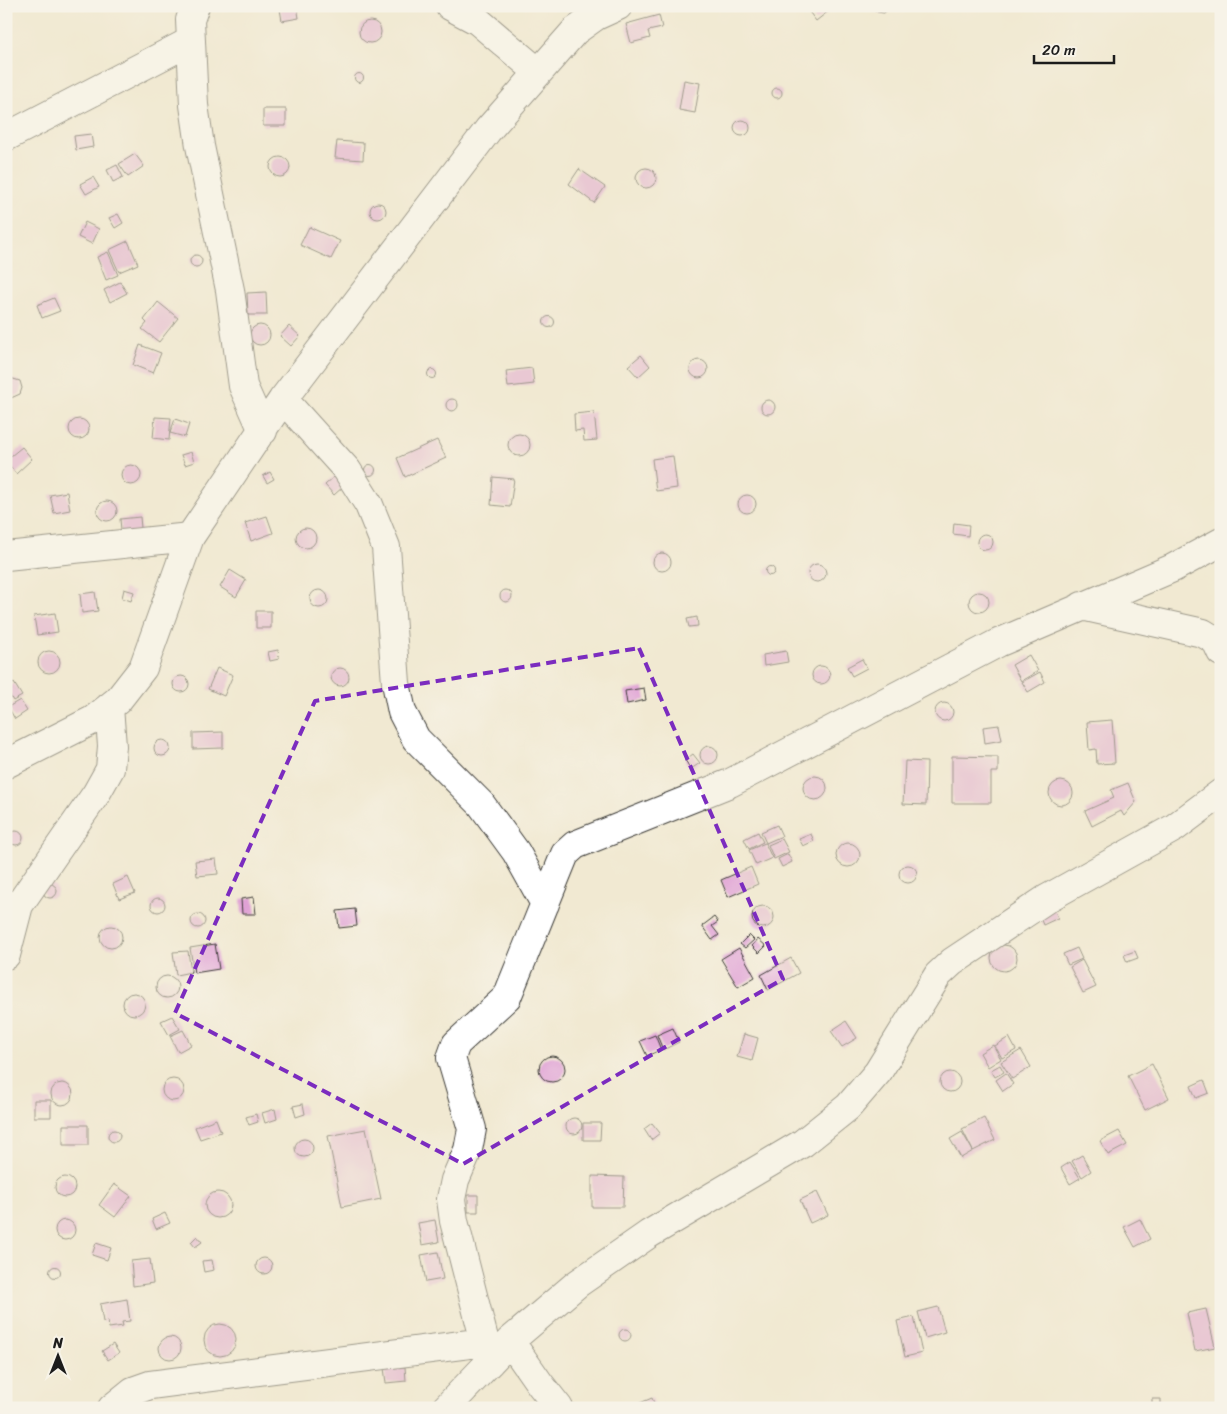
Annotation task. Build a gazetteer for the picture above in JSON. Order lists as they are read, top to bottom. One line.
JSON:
{"scale_bar":"20 m","north":"top"}
